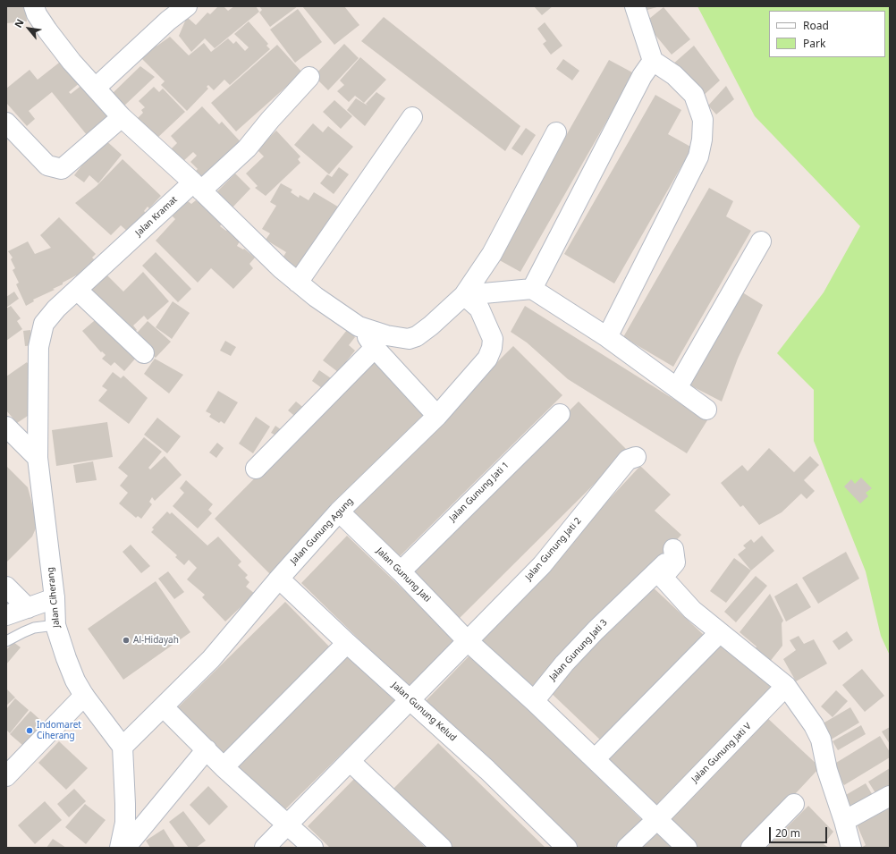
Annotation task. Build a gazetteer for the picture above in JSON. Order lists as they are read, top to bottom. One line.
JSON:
{"streets":{"street":["Jalan Kramat","Jalan Gunung Jati 1","Jalan Gunung Agung","Jalan Gunung Jati 2","Jalan Gunung Jati","Jalan Ciherang","Jalan Gunung Jati 3","Jalan Gunung Kelud","Jalan Gunung Jati V"]},"crossings":[["Jalan Kramat","Jalan Ciherang"],["Jalan Gunung Jati 1","Jalan Gunung Jati"],["Jalan Gunung Agung","Jalan Gunung Jati"],["Jalan Gunung Agung","Jalan Ciherang"],["Jalan Gunung Agung","Jalan Gunung Kelud"],["Jalan Gunung Jati 2","Jalan Gunung Jati"],["Jalan Gunung Jati 2","Jalan Gunung Kelud"],["Jalan Gunung Jati","Jalan Gunung Jati 3"],["Jalan Gunung Jati","Jalan Gunung Jati V"]],"places":["Al-Hidayah","Indomaret Ciherang"],"legend":["Road","Park"],"scale_bar":"20 m","north":"top left"}
